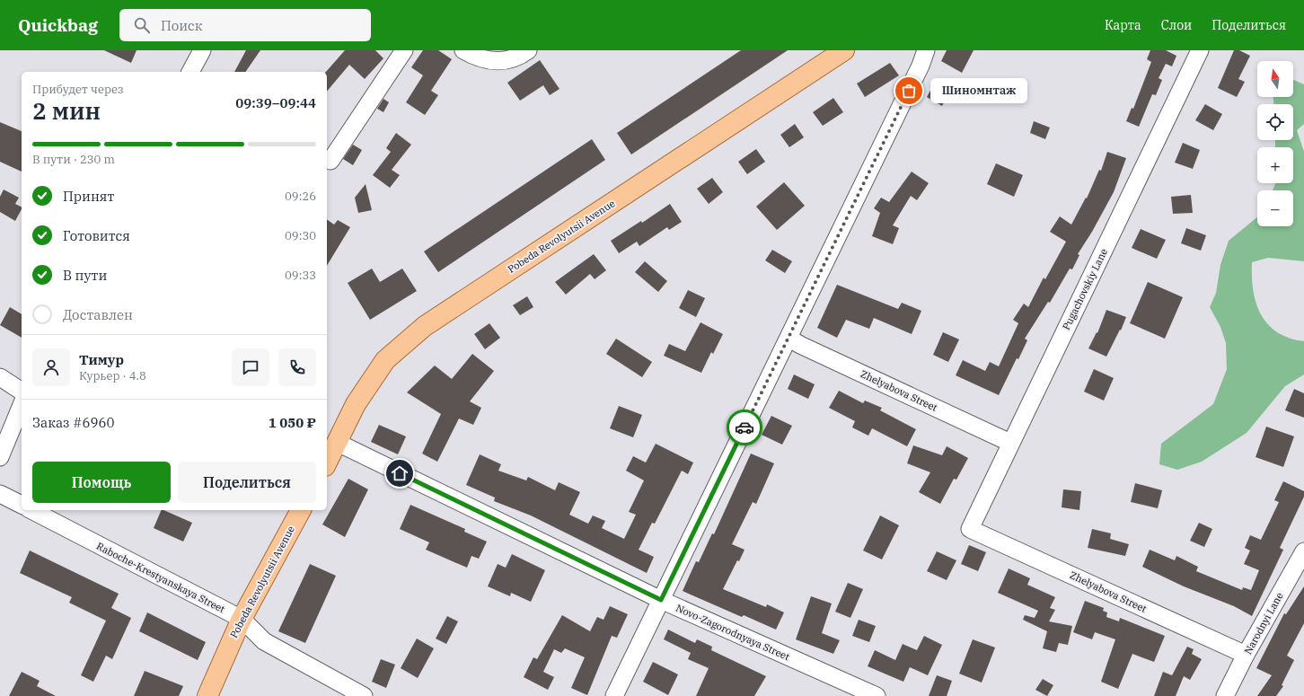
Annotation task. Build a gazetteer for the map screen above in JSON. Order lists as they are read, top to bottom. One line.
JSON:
{"streets":{"main road":["Pobeda Revolyutsii Avenue"],"street":["Pugachovskiy Lane","Zhelyabova Street","Raboche-Krestyanskaya Street","Narodnyi Lane","Novo-Zagorodnyaya Street"]},"crossings":[["Pobeda Revolyutsii Avenue","Raboche-Krestyanskaya Street"],["Pobeda Revolyutsii Avenue","Novo-Zagorodnyaya Street"],["Pugachovskiy Lane","Zhelyabova Street"],["Zhelyabova Street","Narodnyi Lane"]],"places":["Шиномнтаж"],"north":"top","page":{"header":"Quickbag","search":"Поиск","nav":["Карта","Слои","Поделиться"],"map_buttons":["+","−"],"heading":["2 мин","Прибудет через","09:39–09:44"],"panel":["Тимур","Курьер · 4.8","Заказ #6960","1 050 ₽"],"bubble":"Шиномнтаж","bar":"В пути · 230 m","list":[["Принят","09:26"],["Готовится","09:30"],["В пути","09:33"],"Доставлен"],"buttons":["Помощь","Поделиться"]}}
